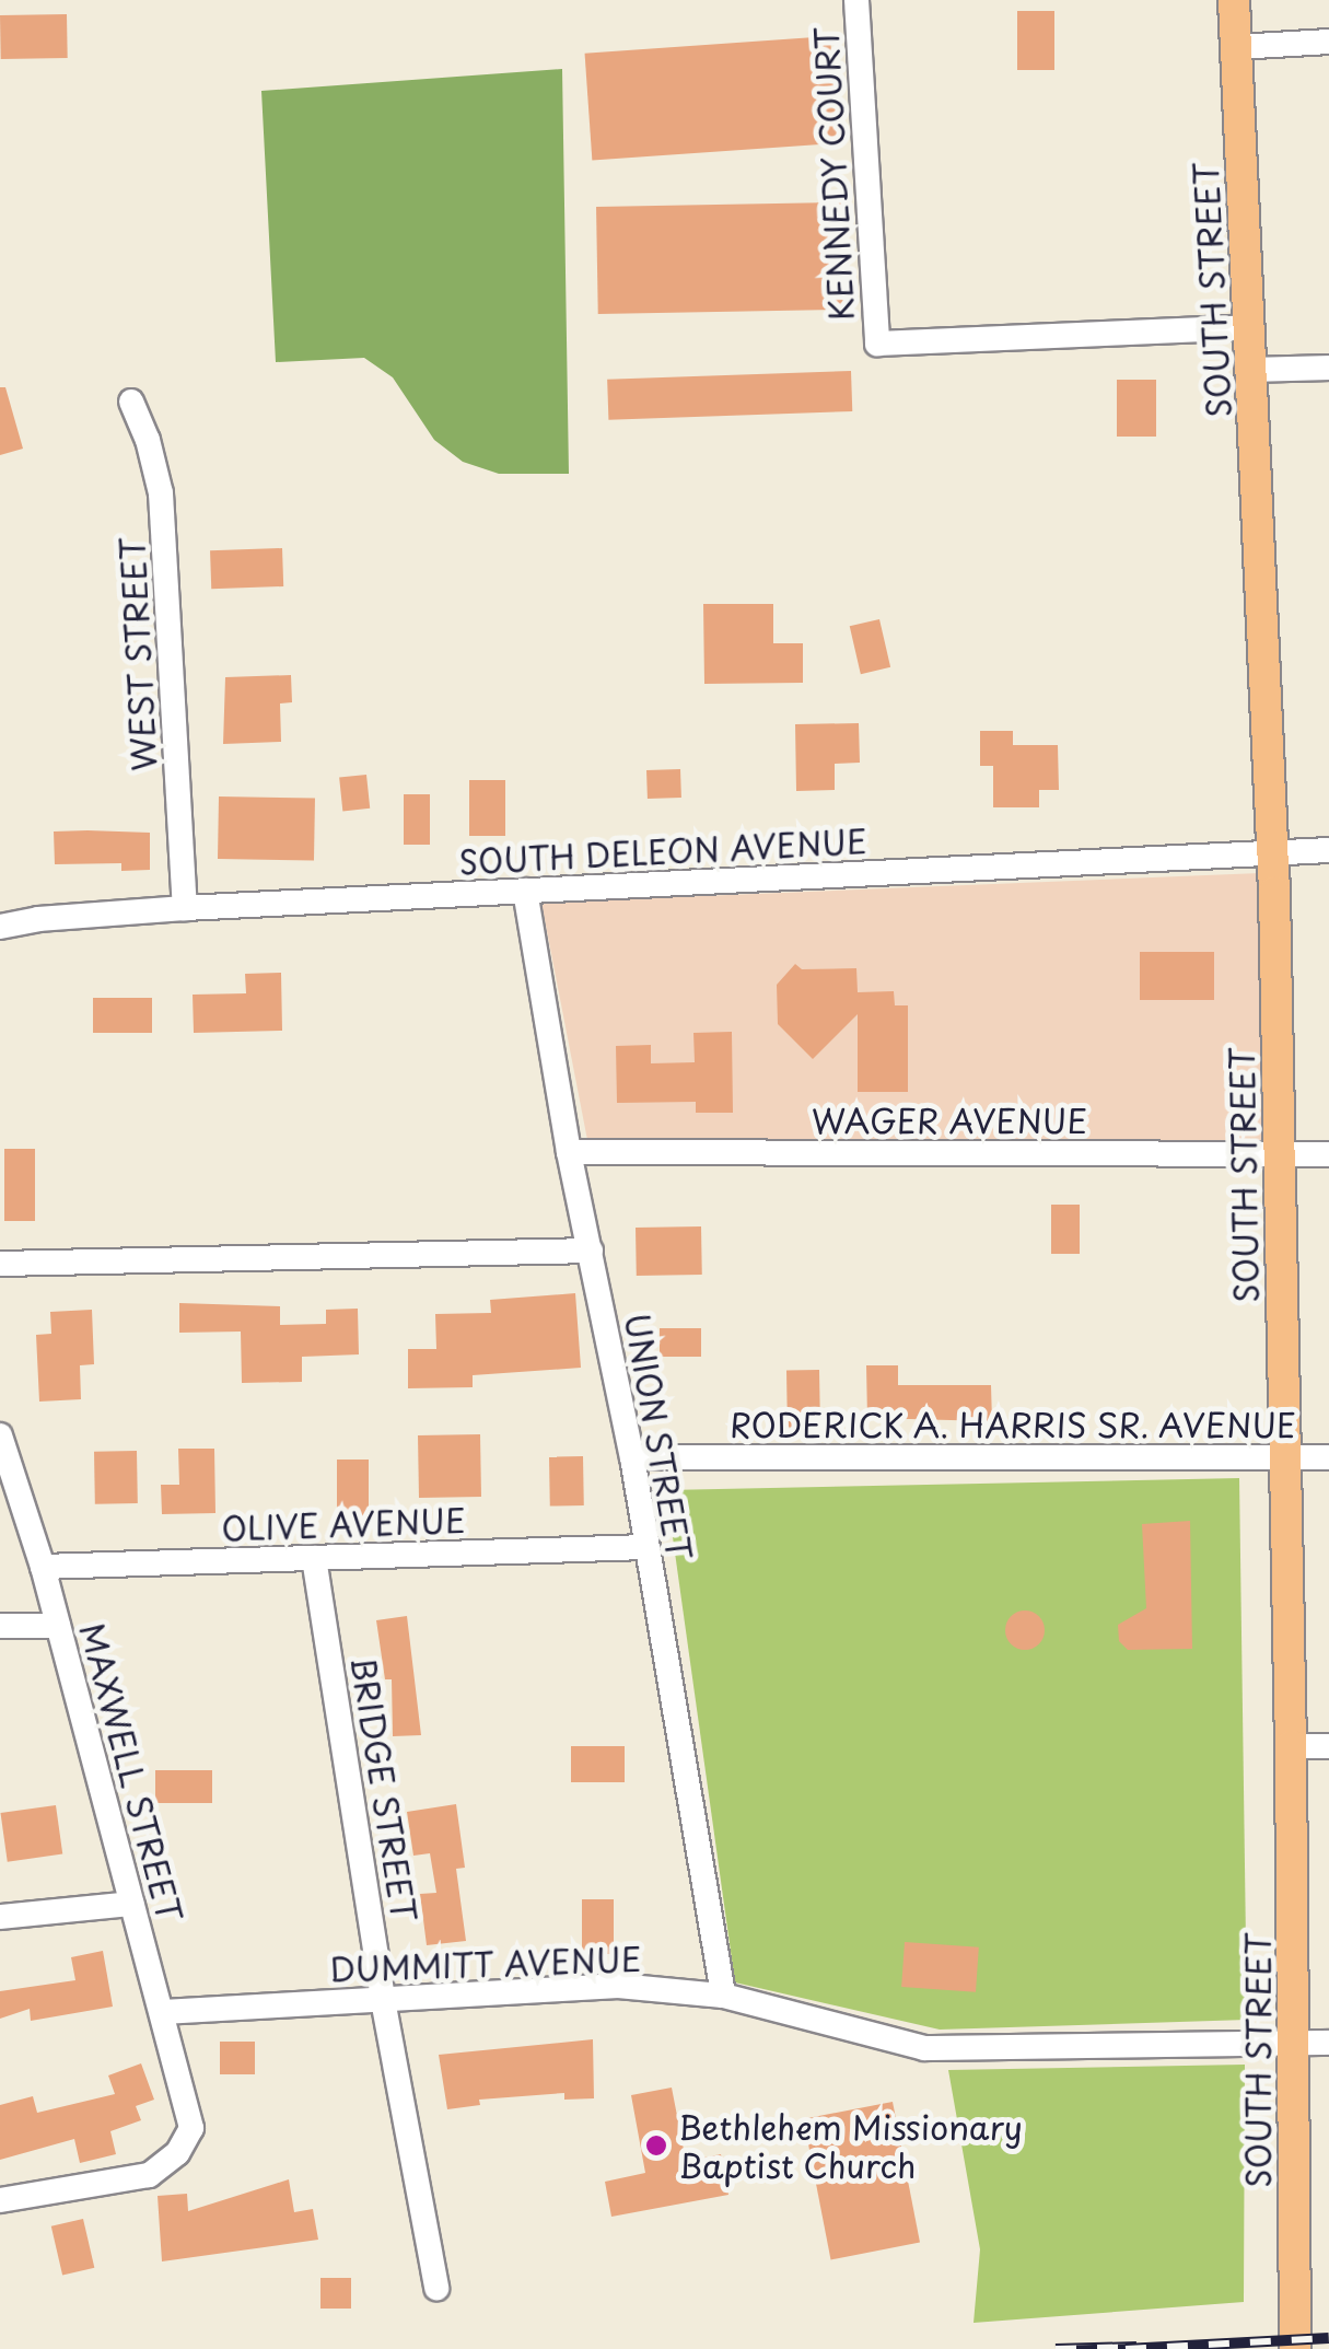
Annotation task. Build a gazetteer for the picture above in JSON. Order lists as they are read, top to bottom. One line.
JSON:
{"streets":{"main road":["SOUTH STREET"],"street":["KENNEDY COURT","WEST STREET","SOUTH DELEON AVENUE","WAGER AVENUE","RODERICK A. HARRIS SR. AVENUE","UNION STREET","OLIVE AVENUE","MAXWELL STREET","BRIDGE STREET","DUMMITT AVENUE"]},"crossings":[["KENNEDY COURT","SOUTH STREET"],["SOUTH STREET","SOUTH DELEON AVENUE"],["SOUTH STREET","WAGER AVENUE"],["SOUTH STREET","RODERICK A. HARRIS SR. AVENUE"],["SOUTH STREET","DUMMITT AVENUE"],["WEST STREET","SOUTH DELEON AVENUE"],["SOUTH DELEON AVENUE","UNION STREET"],["WAGER AVENUE","UNION STREET"],["RODERICK A. HARRIS SR. AVENUE","UNION STREET"],["UNION STREET","OLIVE AVENUE"],["UNION STREET","DUMMITT AVENUE"],["OLIVE AVENUE","MAXWELL STREET"],["OLIVE AVENUE","BRIDGE STREET"],["MAXWELL STREET","DUMMITT AVENUE"],["BRIDGE STREET","DUMMITT AVENUE"]],"places":["Bethlehem Missionary Baptist Church"]}
